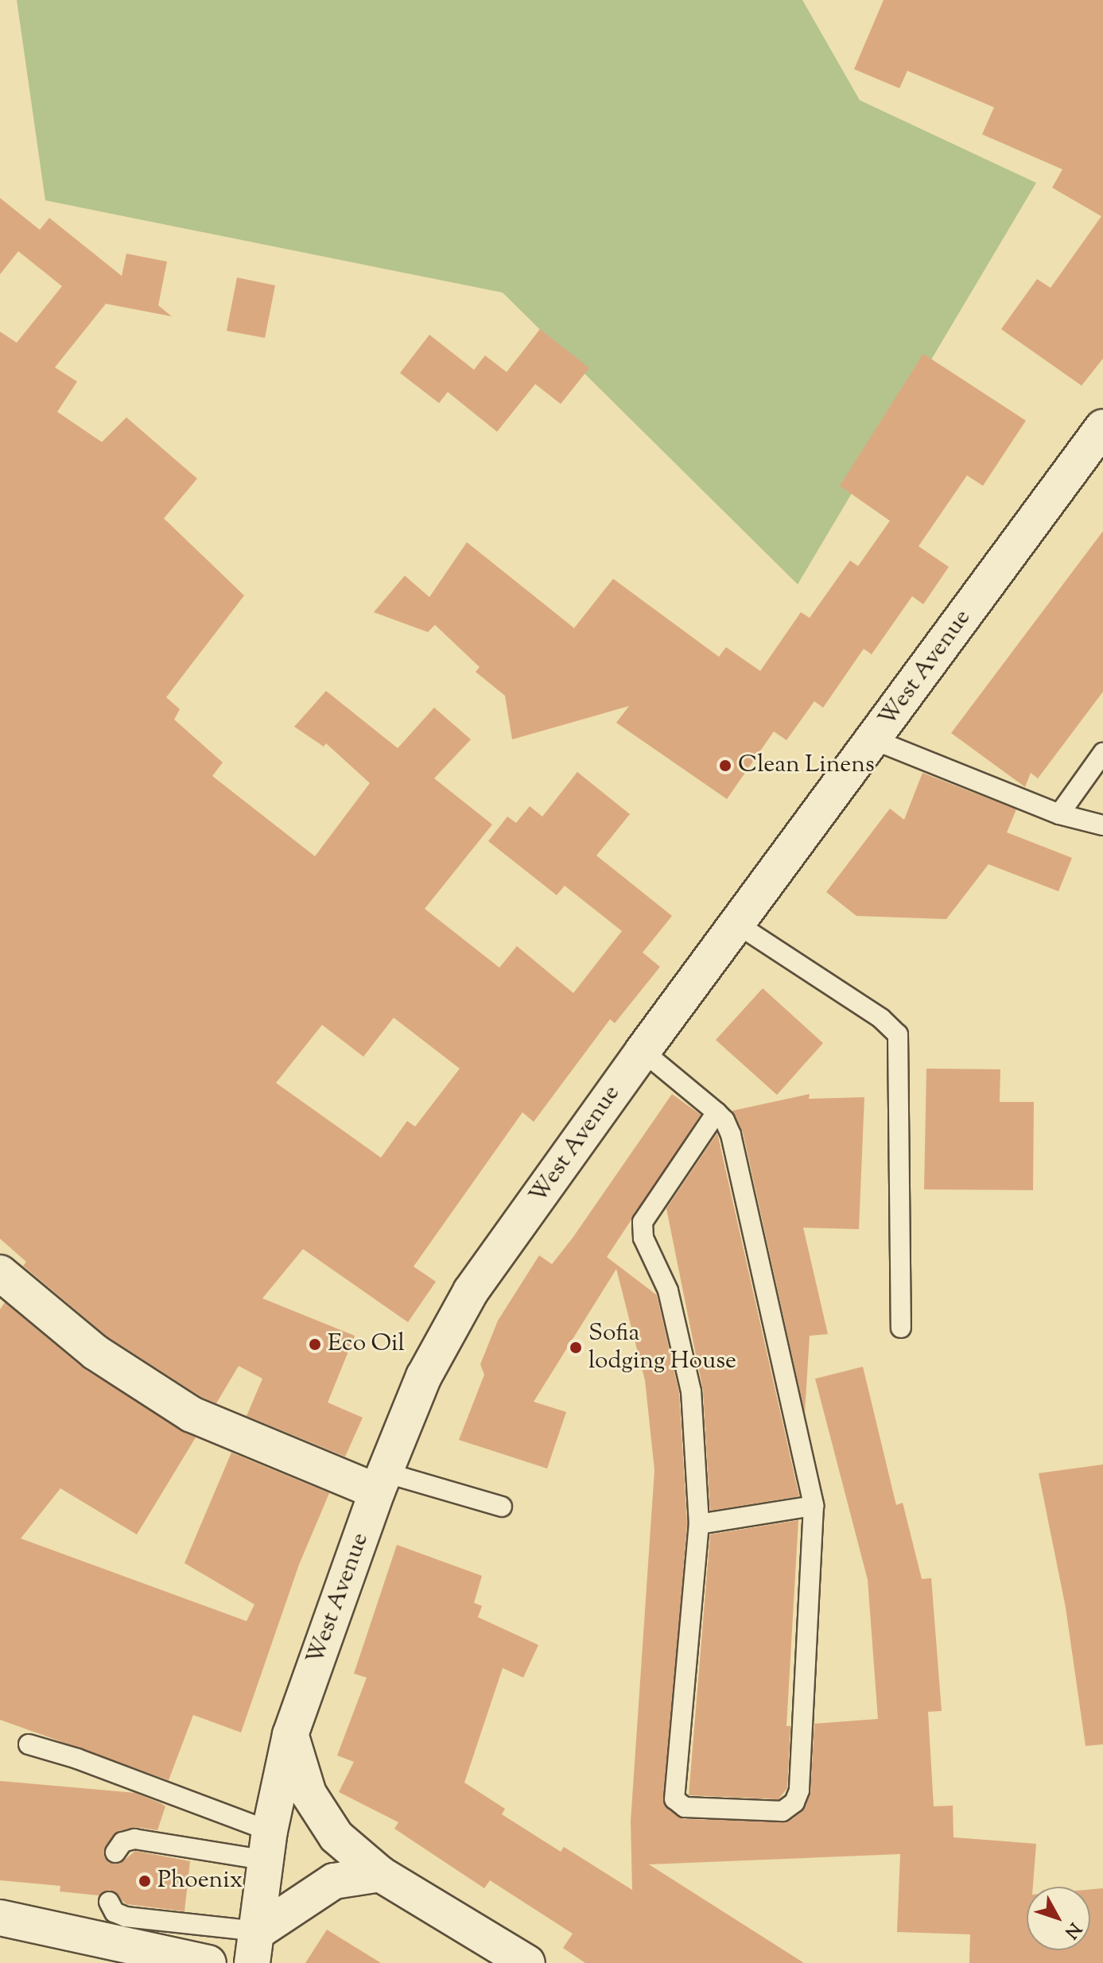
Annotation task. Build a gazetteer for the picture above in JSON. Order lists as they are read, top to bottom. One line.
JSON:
{"streets":{"main road":["West Avenue"]},"places":["Clean Linens","Eco Oil","Sofia lodging House","Phoenix"],"north":"bottom right"}
